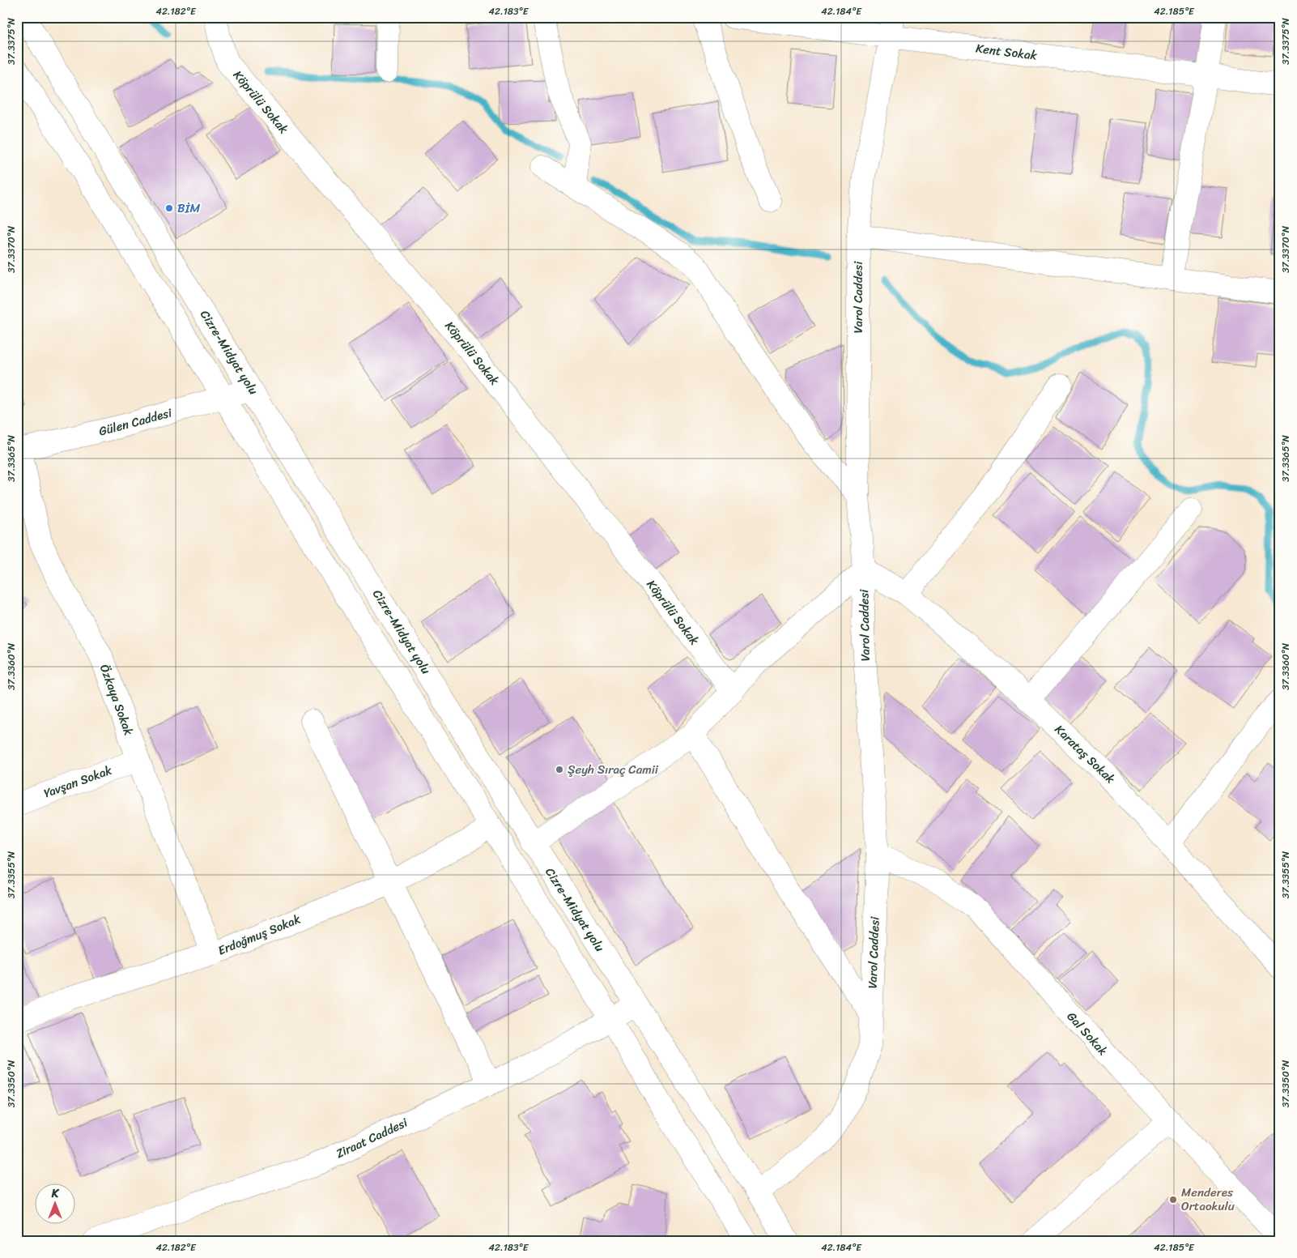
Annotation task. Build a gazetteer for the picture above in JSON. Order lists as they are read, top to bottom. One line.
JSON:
{"streets":{"main road":["Kent Sokak","Köprülü Sokak","Varol Caddesi","Cizre-Midyat yolu","Gülen Caddesi","Özkaya Sokak","Karataş Sokak","Yavşan Sokak","Erdoğmuş Sokak","Gal Sokak","Ziraat Caddesi"]},"crossings":[["Kent Sokak","Varol Caddesi"],["Varol Caddesi","Cizre-Midyat yolu"],["Varol Caddesi","Karataş Sokak"],["Varol Caddesi","Gal Sokak"],["Cizre-Midyat yolu","Gülen Caddesi"],["Cizre-Midyat yolu","Ziraat Caddesi"],["Gülen Caddesi","Özkaya Sokak"],["Özkaya Sokak","Yavşan Sokak"],["Özkaya Sokak","Erdoğmuş Sokak"]],"places":["BİM","Şeyh Sıraç Camii","Menderes Ortaokulu"],"north":"top","coordinates":["42.182°E","42.183°E","42.184°E","42.185°E","37.3375°N","37.3370°N","37.3365°N","37.3360°N","37.3355°N","37.3350°N"]}
